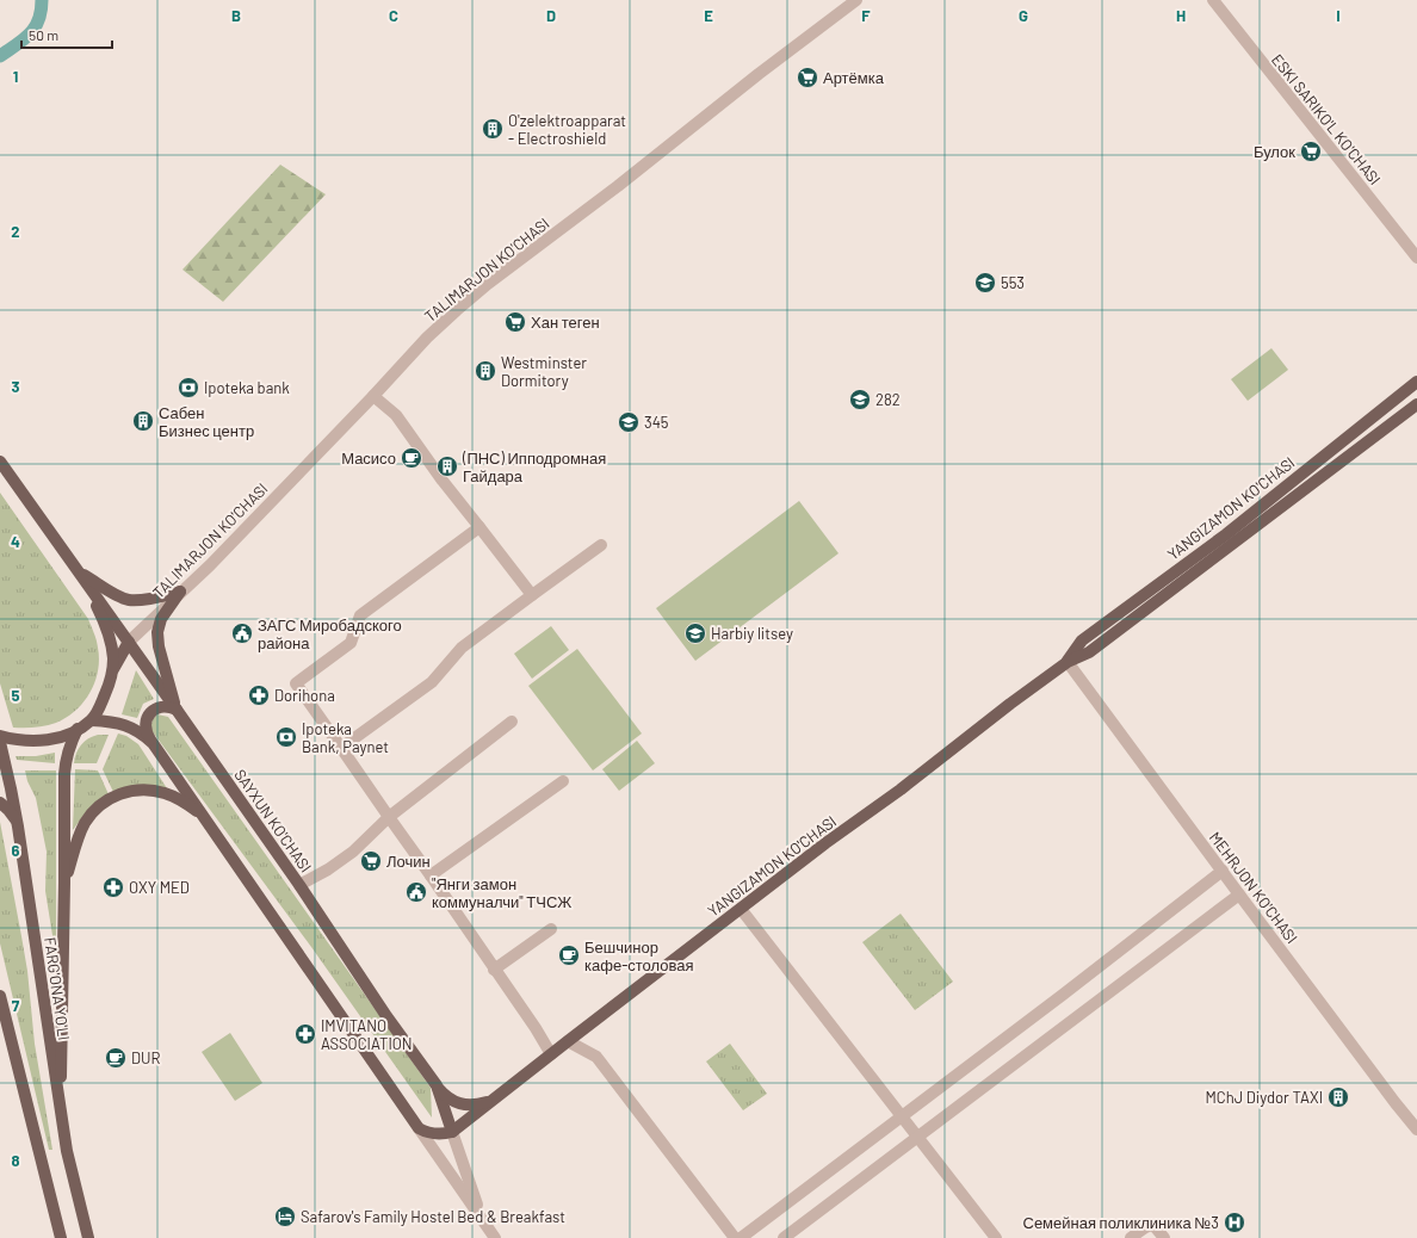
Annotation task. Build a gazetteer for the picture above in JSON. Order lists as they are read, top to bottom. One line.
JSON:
{"streets":{"main road":["YANGIZAMON KO'CHASI","SAYXUN KO'CHASI","FARG'ONA YO'LI"],"street":["ESKI SARIKO'L KO'CHASI","TALIMARJON KO'CHASI","MEHRJON KO'CHASI"]},"crossings":[["TALIMARJON KO'CHASI","SAYXUN KO'CHASI"],["YANGIZAMON KO'CHASI","SAYXUN KO'CHASI"],["YANGIZAMON KO'CHASI","MEHRJON KO'CHASI"]],"places":{"supermarket":["Артёмка","Булок","Хан теген","Лочин"],"building":["O'zelektroapparat - Electroshield","Westminster Dormitory","Сабен Бизнес центр","(ПНС) Ипподромная Гайдара","MChJ Diydor TAXI"],"school or university":["553","282","345","Harbiy litsey"],"bank":["Ipoteka bank","Ipoteka Bank, Paynet"],"cafe":["Масисо","Бешчинор кафе-столовая","DUR"],"public building":["ЗАГС Миробадского района","\"Янги замон коммуналчи\" ТЧСЖ"],"pharmacy":["Dorihona","OXY MED","IMVITANO ASSOCIATION"],"hotel":["Safarov's Family Hostel Bed & Breakfast"],"hospital":["Семейная поликлиника №3"]},"scale_bar":"50 m","grid":{"columns":["B","C","D","E","F","G","H","I"],"rows":["1","2","3","4","5","6","7","8"]}}
